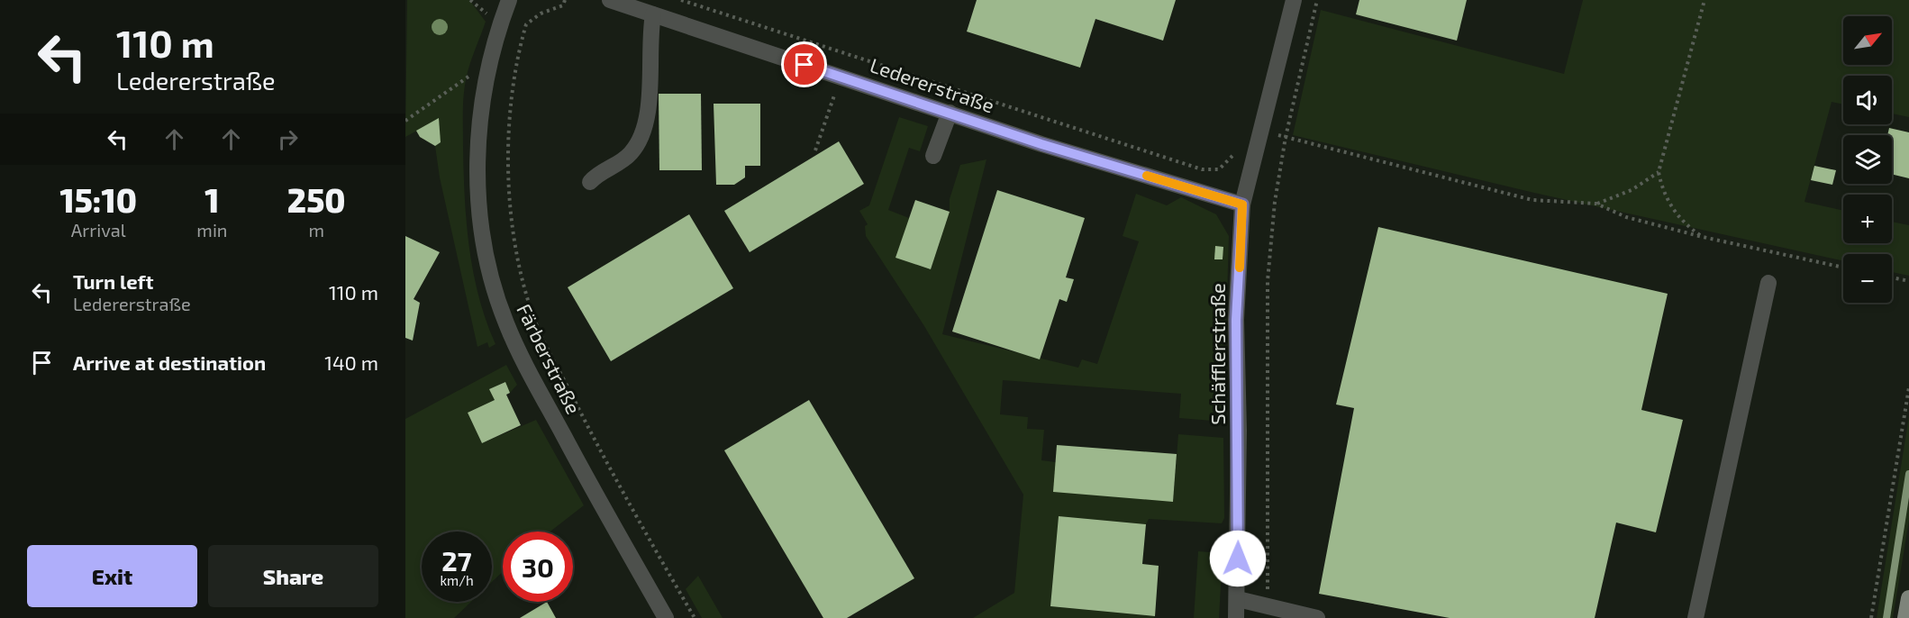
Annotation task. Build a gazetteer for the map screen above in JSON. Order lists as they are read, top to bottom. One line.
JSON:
{"streets":{"street":["Ledererstraße","Schäfflerstraße","Färberstraße"]},"crossings":[["Ledererstraße","Schäfflerstraße"]],"north":"top right","page":{"turn":["110 m","Ledererstraße"],"map_buttons":["+","−"],"eta":["15:10","Arrival","1","min","250","m"],"list":[{"name":"Turn left","note":"Ledererstraße","value":"110 m"},{"name":"Arrive at destination","value":"140 m"}],"speed":"27 km/h","limit":"30","buttons":["Exit","Share"]}}
